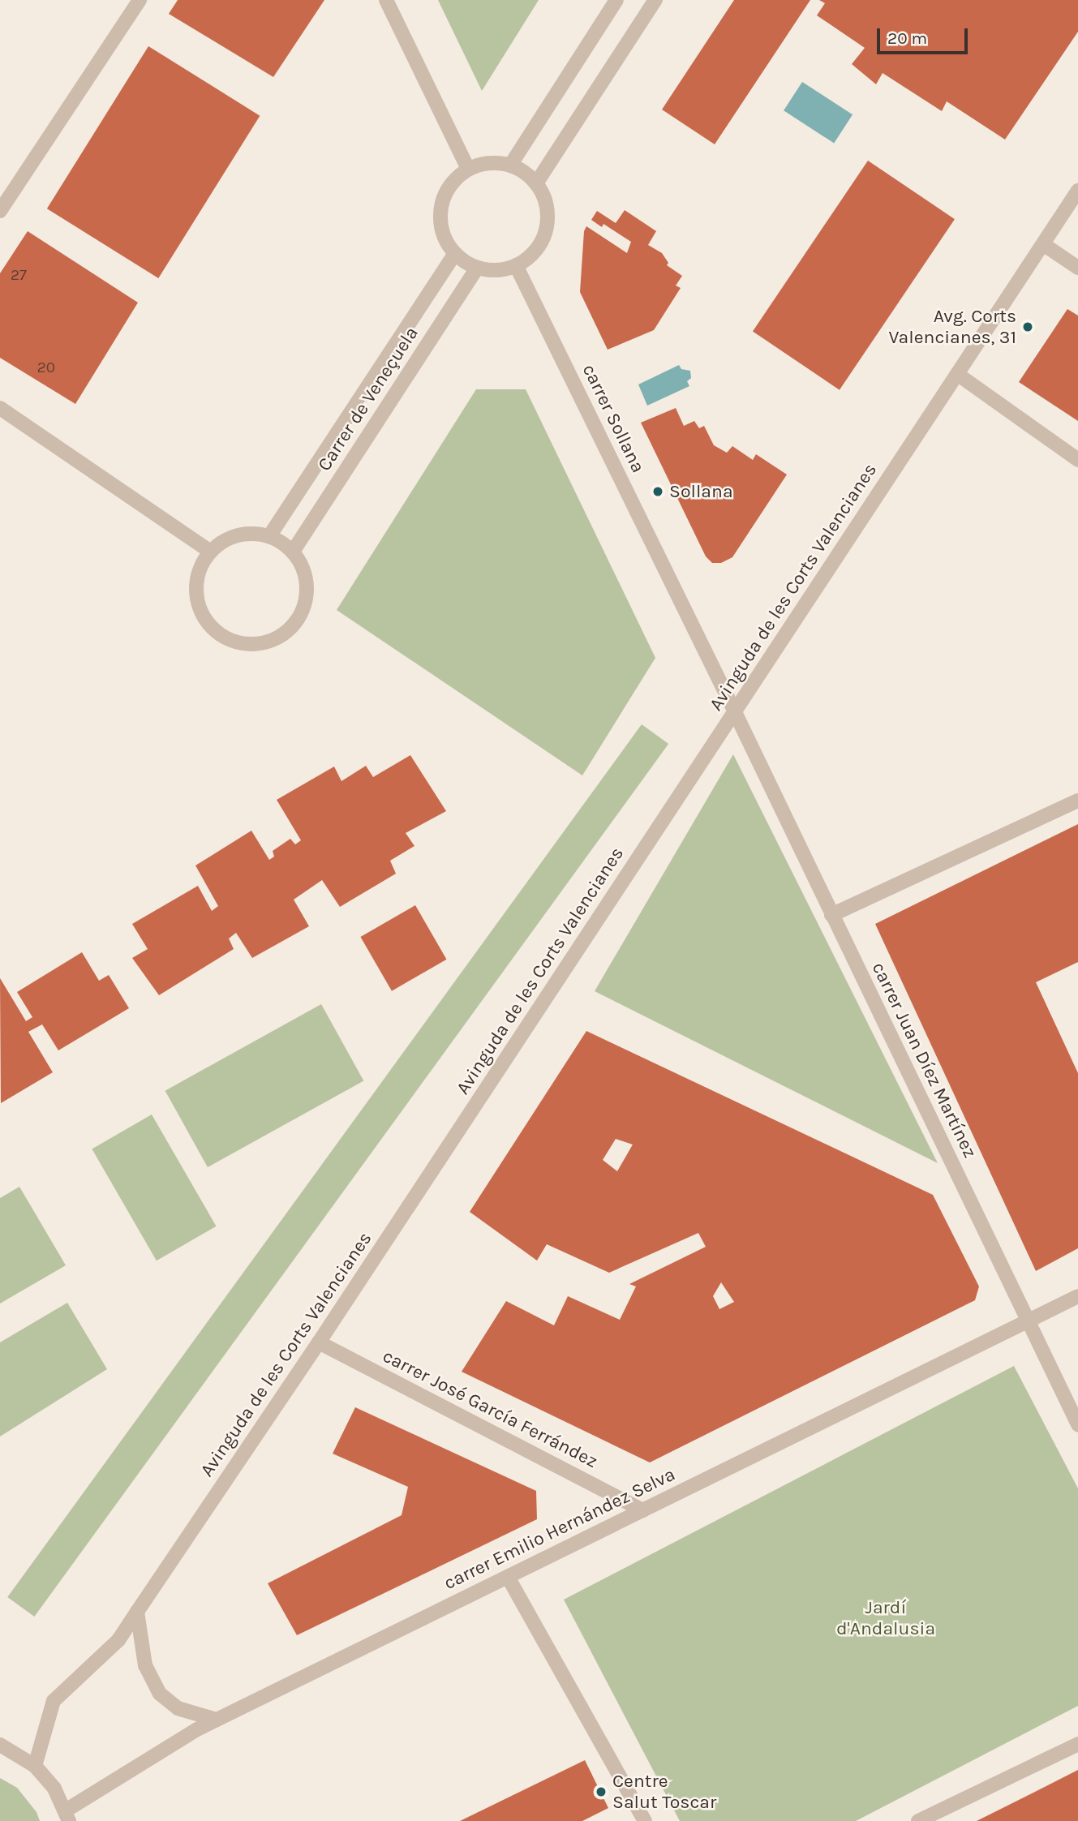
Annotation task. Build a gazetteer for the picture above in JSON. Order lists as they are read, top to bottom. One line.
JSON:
{"streets":{"street":["Carrer de Veneçuela","carrer Sollana","Avinguda de les Corts Valencianes","carrer Juan Díez Martínez","carrer José García Ferrández","carrer Emilio Hernández Selva"]},"crossings":[["Carrer de Veneçuela","carrer Sollana"],["carrer Sollana","Avinguda de les Corts Valencianes"],["carrer Sollana","carrer Juan Díez Martínez"],["Avinguda de les Corts Valencianes","carrer Juan Díez Martínez"],["Avinguda de les Corts Valencianes","carrer José García Ferrández"],["carrer Juan Díez Martínez","carrer Emilio Hernández Selva"],["carrer José García Ferrández","carrer Emilio Hernández Selva"]],"parks":["Jardí d'Andalusia"],"places":["Avg. Corts Valencianes, 31","Sollana","Centre Salut Toscar"],"house_numbers":["27","20"],"scale_bar":"20 m"}
